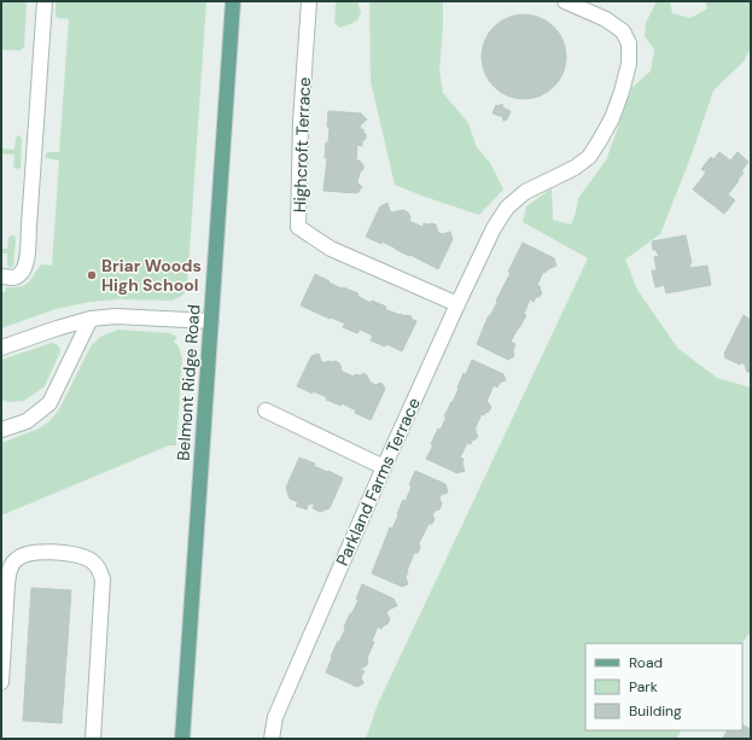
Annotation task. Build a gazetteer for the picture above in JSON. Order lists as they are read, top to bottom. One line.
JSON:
{"streets":{"main road":["Belmont Ridge Road"],"street":["Highcroft Terrace","Parkland Farms Terrace"]},"crossings":[["Highcroft Terrace","Parkland Farms Terrace"]],"places":["Briar Woods High School"],"legend":["Road","Park","Building"]}
